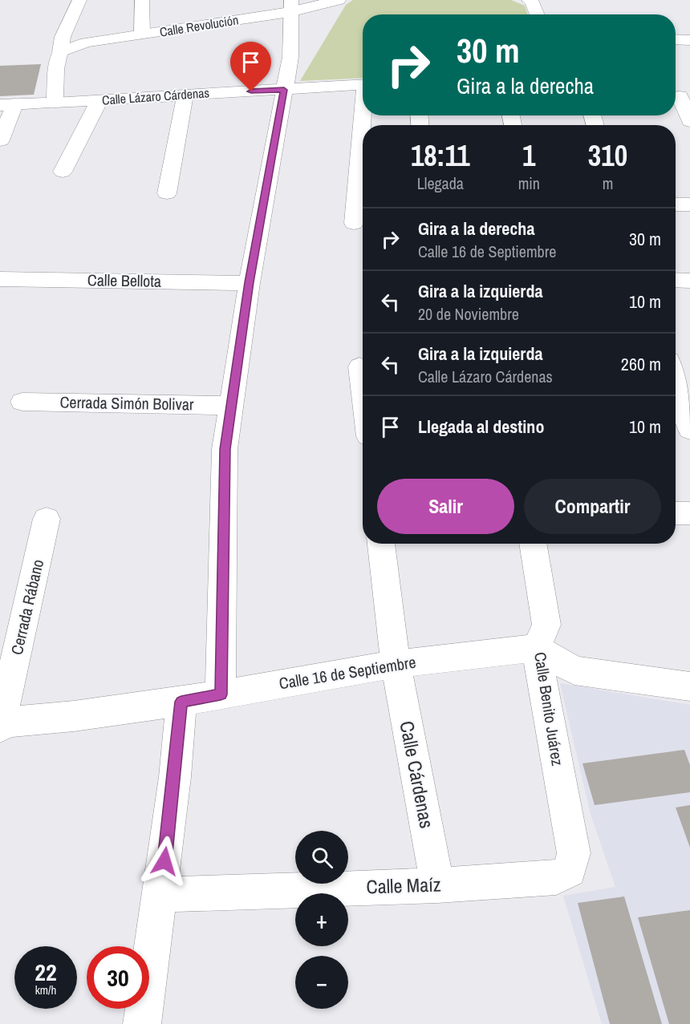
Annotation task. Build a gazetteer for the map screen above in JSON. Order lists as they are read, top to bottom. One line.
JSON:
{"streets":{"street":["Calle Revolución","Calle Lázaro Cárdenas","Calle Bellota","Cerrada Simón Bolivar","Cerrada Rábano","Calle 16 de Septiembre","Calle Benito Juárez","Calle Cárdenas","Calle Maíz"]},"crossings":[["Cerrada Rábano","Calle 16 de Septiembre"],["Calle 16 de Septiembre","Calle Benito Juárez"],["Calle 16 de Septiembre","Calle Cárdenas"],["Calle Benito Juárez","Calle Maíz"],["Calle Cárdenas","Calle Maíz"]],"page":{"turn":["30 m","Gira a la derecha"],"eta":["18:11","Llegada","1","min","310","m"],"list":[{"name":"Gira a la derecha","note":"Calle 16 de Septiembre","value":"30 m"},{"name":"Gira a la izquierda","note":"20 de Noviembre","value":"10 m"},{"name":"Gira a la izquierda","note":"Calle Lázaro Cárdenas","value":"260 m"},{"name":"Llegada al destino","value":"10 m"}],"buttons":["Salir","Compartir"],"map_buttons":["+","−"],"speed":"22 km/h","limit":"30"}}
